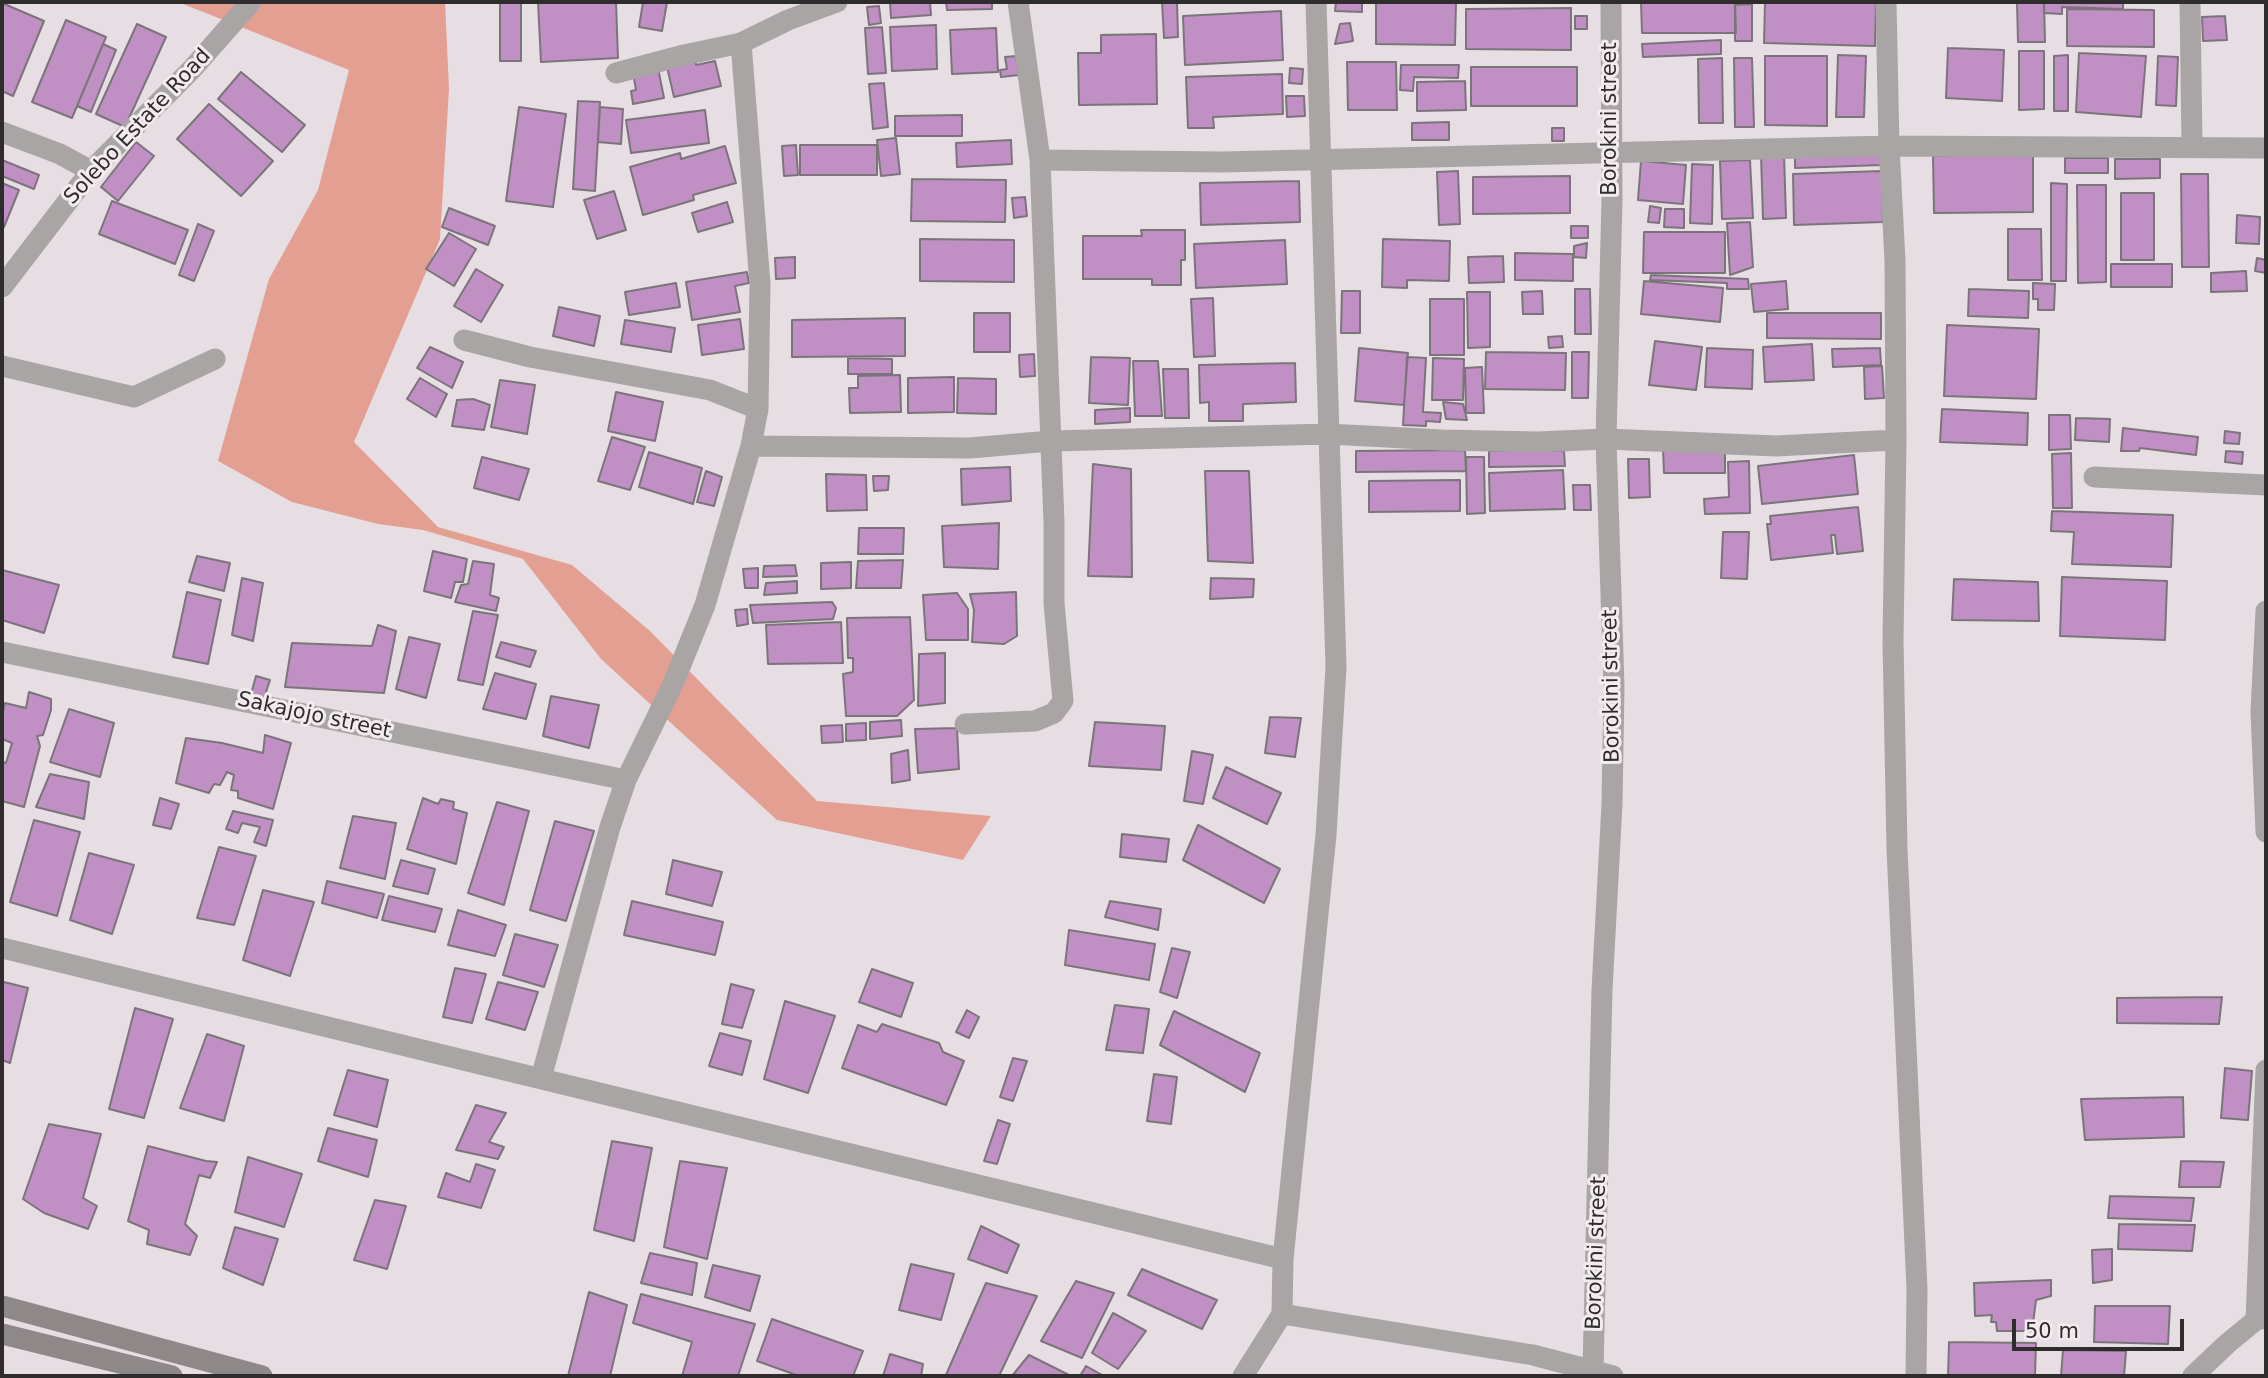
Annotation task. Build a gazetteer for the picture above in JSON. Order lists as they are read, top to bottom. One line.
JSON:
{"streets":{"street":["Borokini street","Solebo Estate Road","Sakajojo street"]},"scale_bar":"50 m"}
